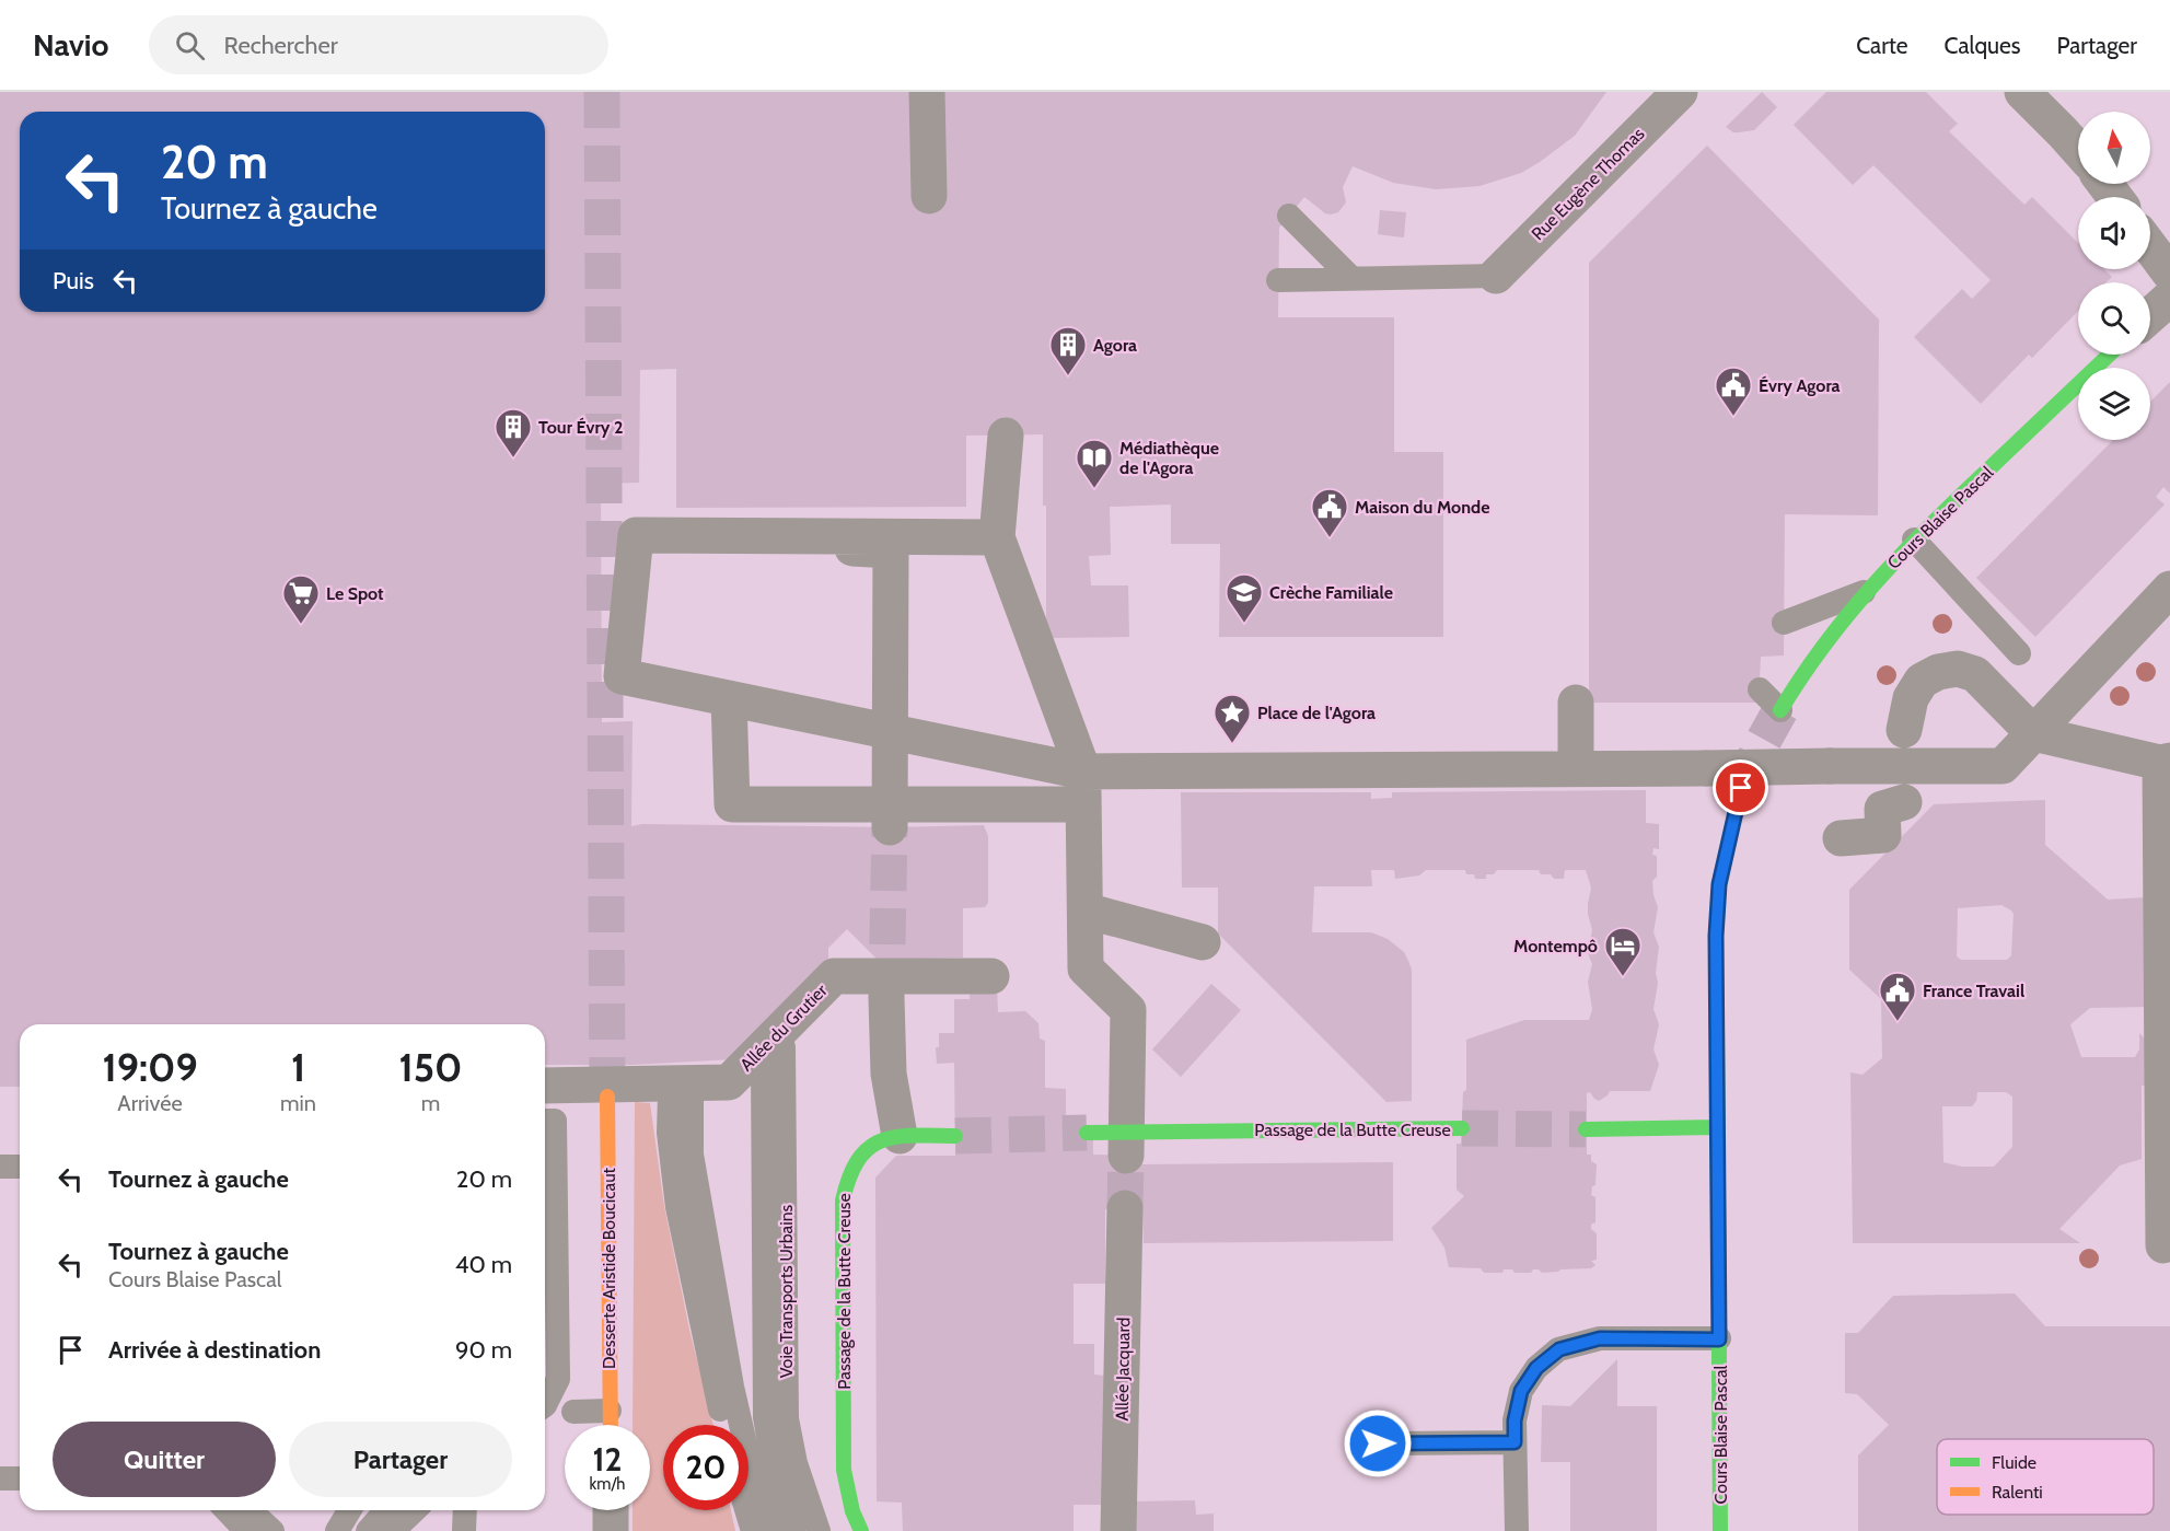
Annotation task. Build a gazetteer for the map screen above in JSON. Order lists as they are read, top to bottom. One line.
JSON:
{"streets":{"street":["Rue Eugène Thomas","Cours Blaise Pascal","Allée du Grutier","Passage de la Butte Creuse","Desserte Aristide Boucicaut","Allée Jacquard"],"lane":["Voie Transports Urbains"]},"places":{"building":["Agora","Tour Évry 2"],"public building":["Évry Agora","Maison du Monde","France Travail"],"library":["Médiathèque de l'Agora"],"school or university":["Crèche Familiale"],"supermarket":["Le Spot"],"place":["Place de l'Agora"],"hotel":["Montempô"]},"legend":["Fluide","Ralenti"],"north":"top","page":{"header":"Navio","search":"Rechercher","nav":["Carte","Calques","Partager"],"turn":["20 m","Tournez à gauche"],"then":"Puis","eta":["19:09","Arrivée","1","min","150","m"],"list":[{"name":"Tournez à gauche","value":"20 m"},{"name":"Tournez à gauche","note":"Cours Blaise Pascal","value":"40 m"},{"name":"Arrivée à destination","value":"90 m"}],"buttons":["Quitter","Partager"],"speed":"12 km/h","limit":"20"}}
